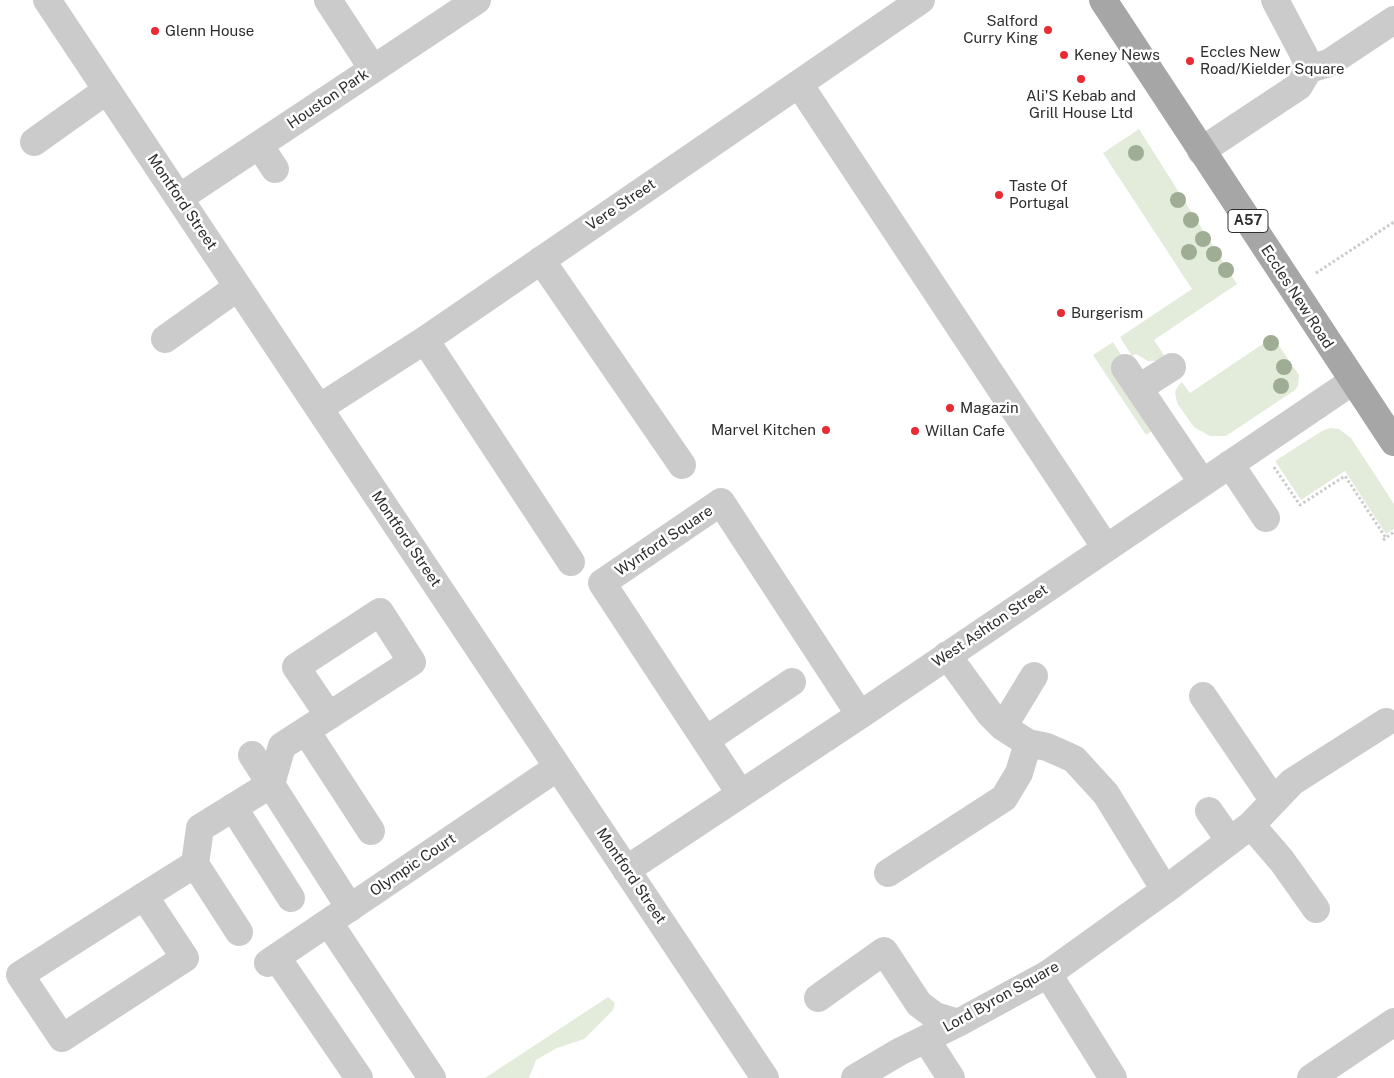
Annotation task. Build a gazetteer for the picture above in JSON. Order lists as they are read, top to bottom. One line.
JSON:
{"streets":{"main road":["A57","Eccles New Road"],"street":["Houston Park","Montford Street","Vere Street","Wynford Square","West Ashton Street","Olympic Court","Lord Byron Square"]},"crossings":[["Houston Park","Montford Street"],["Montford Street","Vere Street"],["Montford Street","West Ashton Street"],["Montford Street","Olympic Court"],["Eccles New Road","West Ashton Street"],["Wynford Square","West Ashton Street"]],"places":["Salford Curry King","Glenn House","Keney News","Eccles New Road/Kielder Square","Ali'S Kebab and Grill House Ltd","Taste Of Portugal","Burgerism","Magazin","Marvel Kitchen","Willan Cafe"]}
